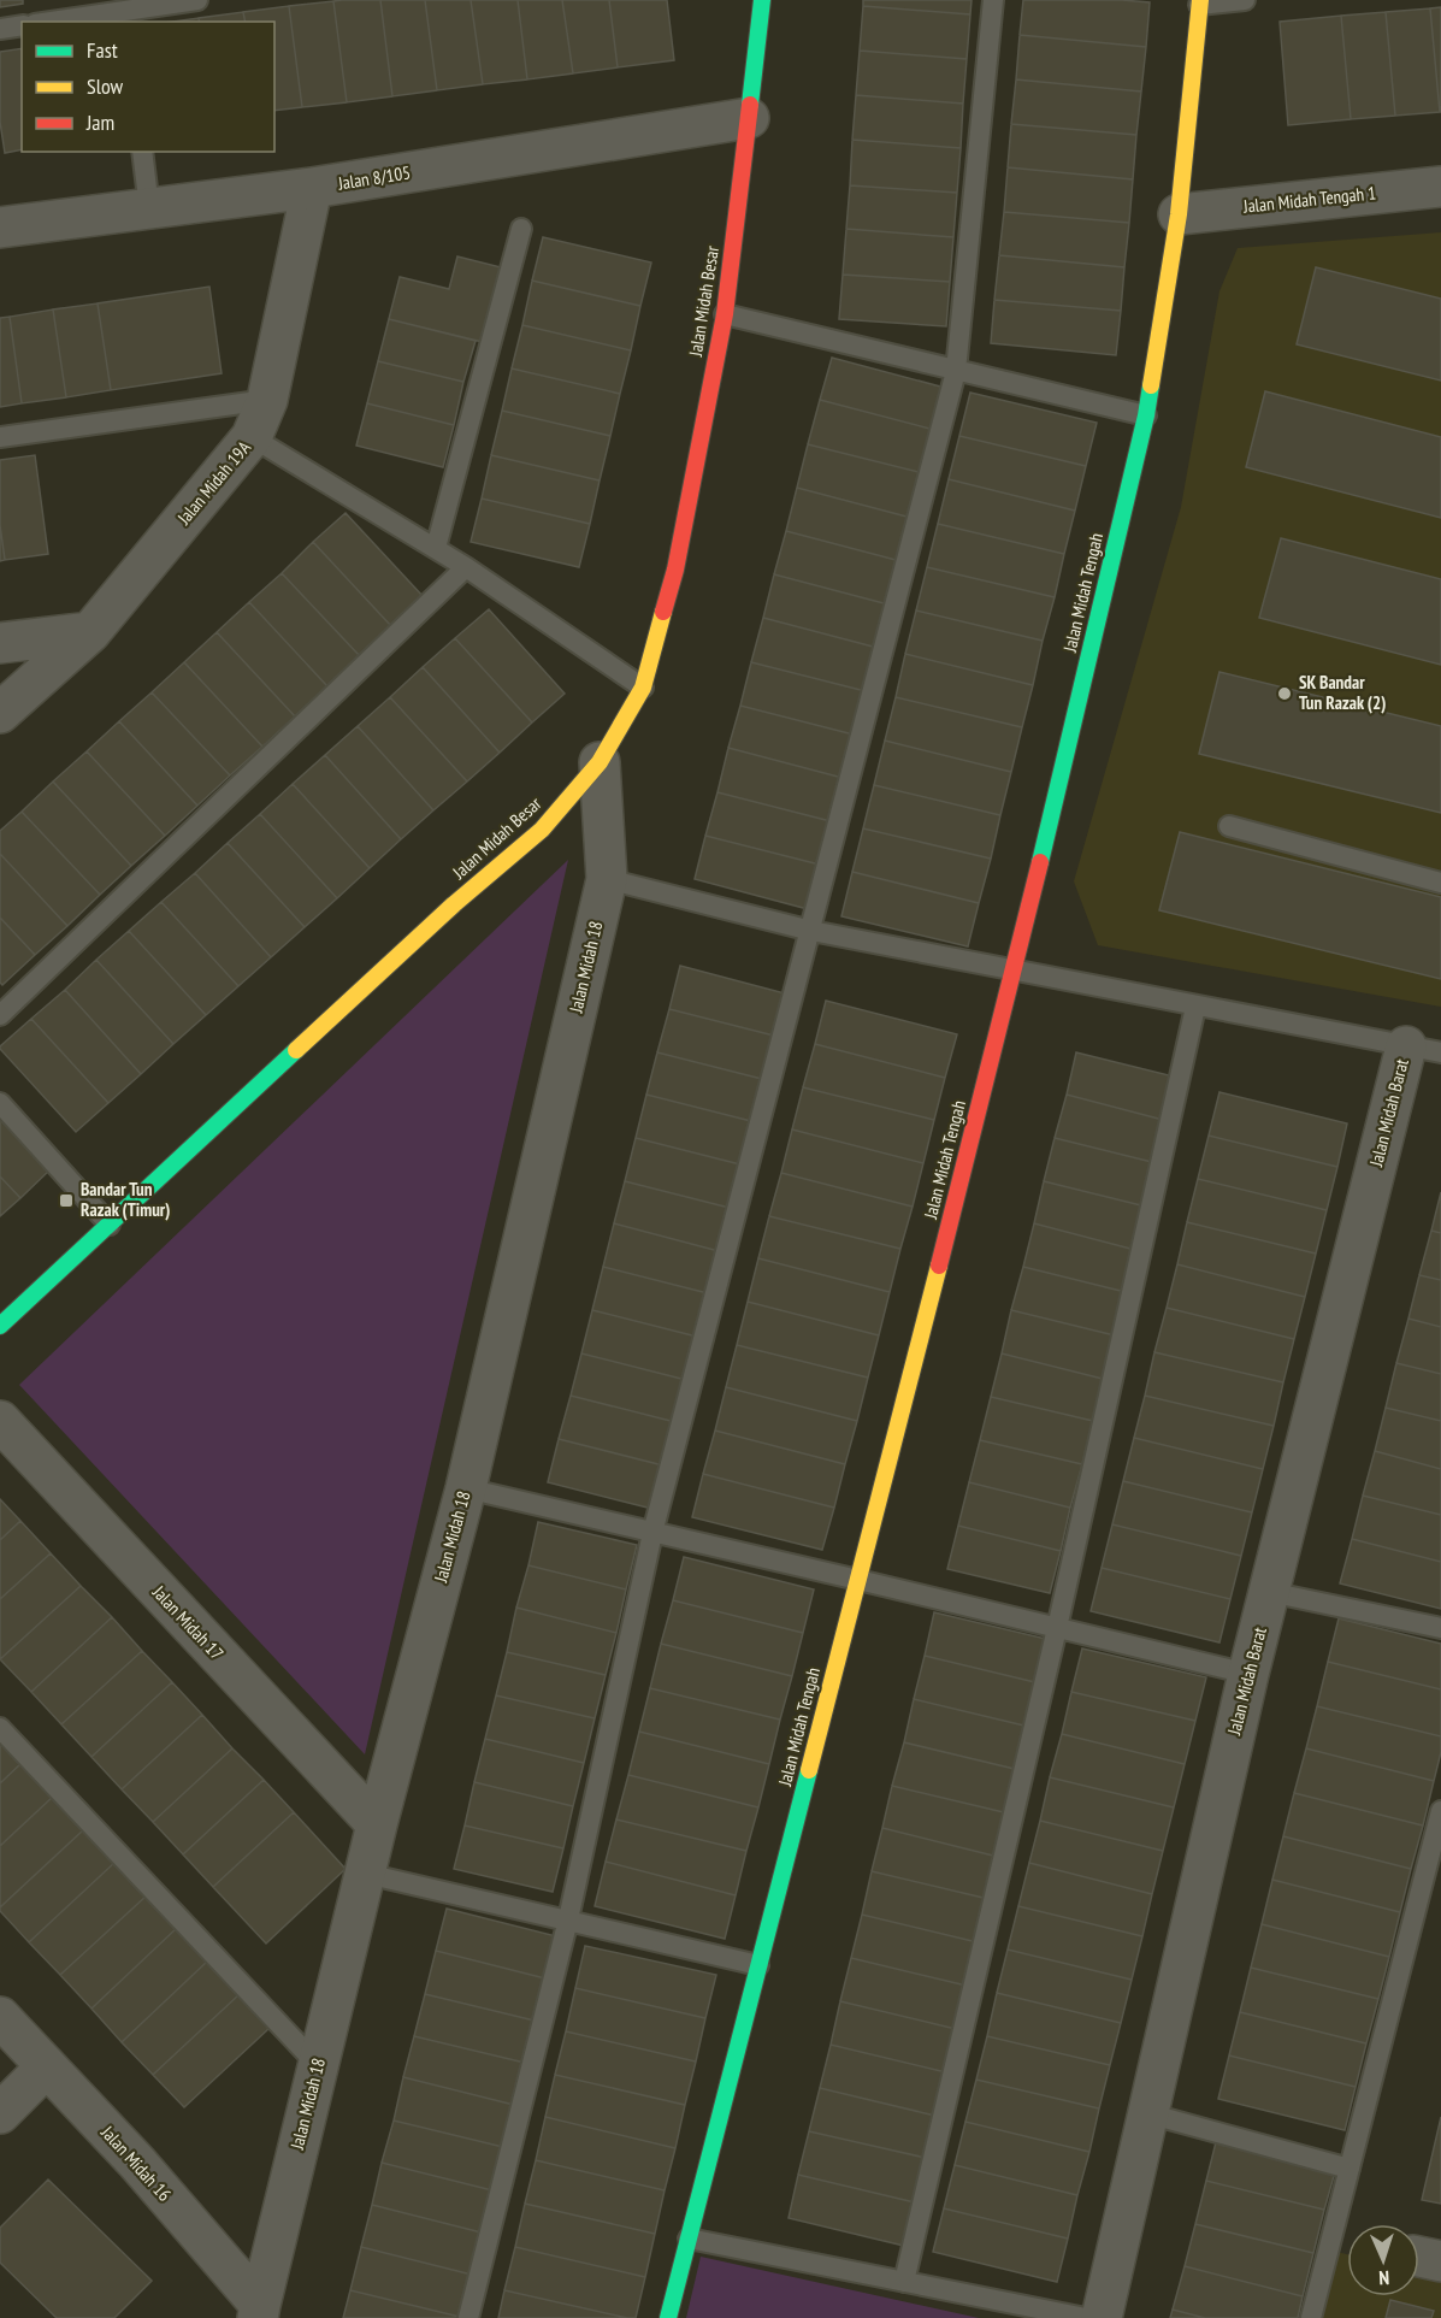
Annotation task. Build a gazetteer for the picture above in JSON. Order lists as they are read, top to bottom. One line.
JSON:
{"streets":{"street":["Jalan 8/105","Jalan Midah Tengah 1","Jalan Midah Besar","Jalan Midah 19A","Jalan Midah Tengah","Jalan Midah 18","Jalan Midah Barat","Jalan Midah 17","Jalan Midah 16"]},"crossings":[["Jalan 8/105","Jalan Midah Besar"],["Jalan 8/105","Jalan Midah 19A"],["Jalan Midah Tengah 1","Jalan Midah Tengah"],["Jalan Midah Besar","Jalan Midah 18"],["Jalan Midah 18","Jalan Midah 17"],["Jalan Midah 18","Jalan Midah 16"]],"places":{"other":["SK Bandar Tun Razak (2)"],"transit":["Bandar Tun Razak (Timur)"]},"legend":["Fast","Slow","Jam"],"north":"bottom"}
